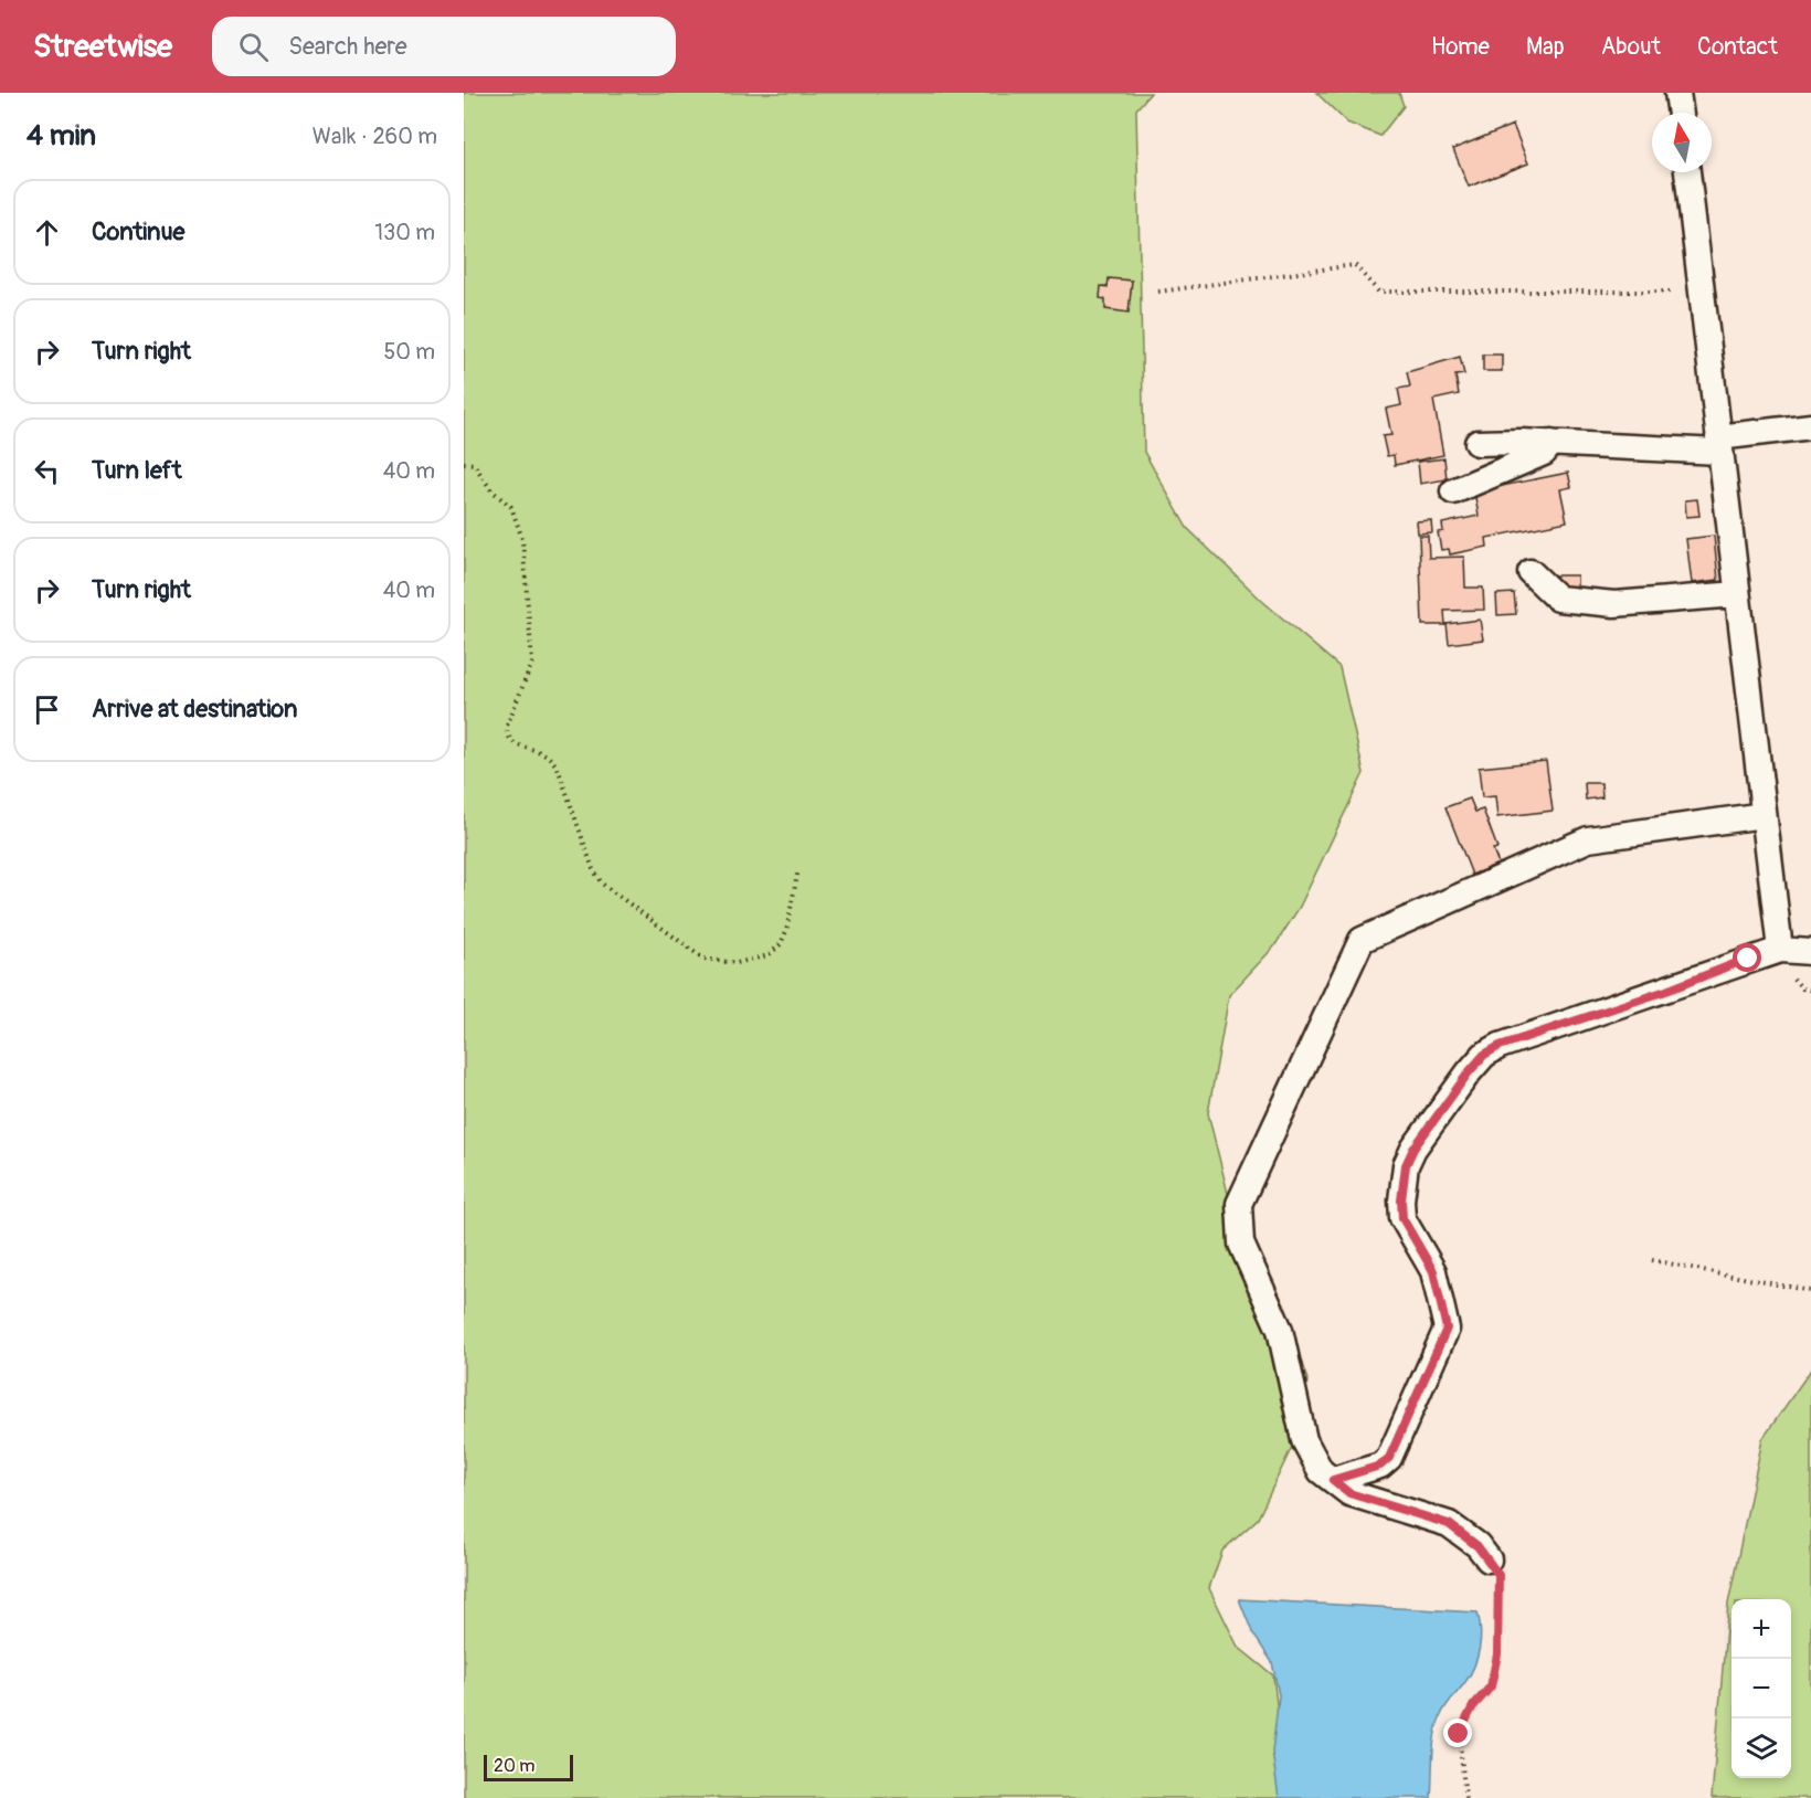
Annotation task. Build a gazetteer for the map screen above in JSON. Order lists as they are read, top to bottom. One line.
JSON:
{"scale_bar":"20 m","north":"top","page":{"header":"Streetwise","search":"Search here","nav":["Home","Map","About","Contact"],"heading":["4 min","Walk · 260 m"],"list":[["Continue","130 m"],["Turn right","50 m"],["Turn left","40 m"],["Turn right","40 m"],"Arrive at destination"],"map_buttons":["+","−"],"scale":"20 m"}}
